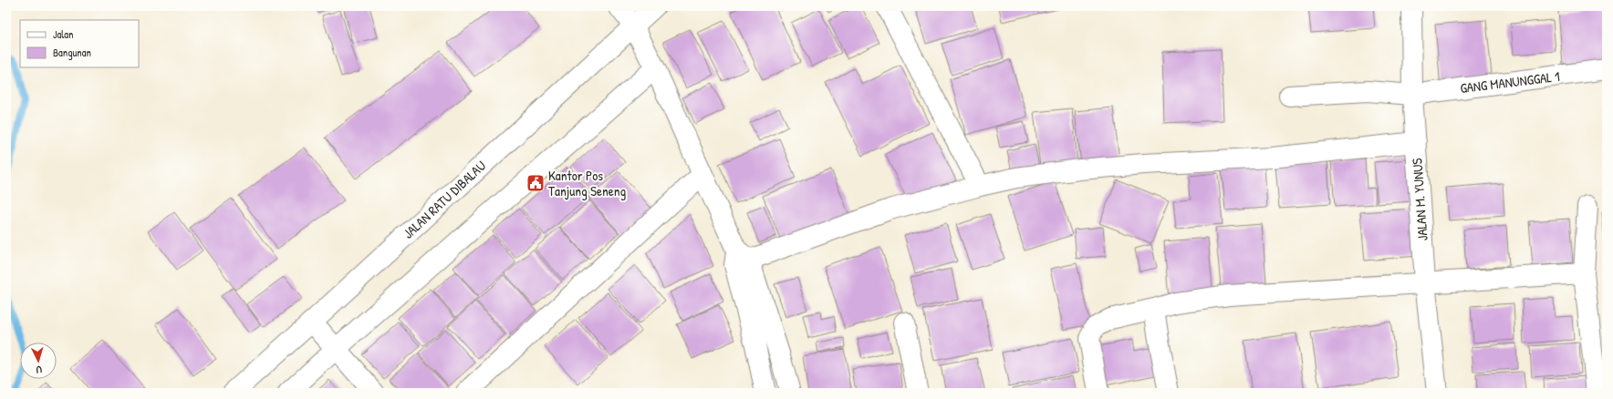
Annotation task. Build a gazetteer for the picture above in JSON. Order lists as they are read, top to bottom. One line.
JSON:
{"streets":{"street":["GANG MANUNGGAL 1","JALAN RATU DIBALAU","JALAN M. YUNUS"]},"crossings":[["GANG MANUNGGAL 1","JALAN M. YUNUS"]],"places":{"public building":["Kantor Pos Tanjung Seneng"]},"legend":["Jalan","Bangunan"],"north":"bottom"}
